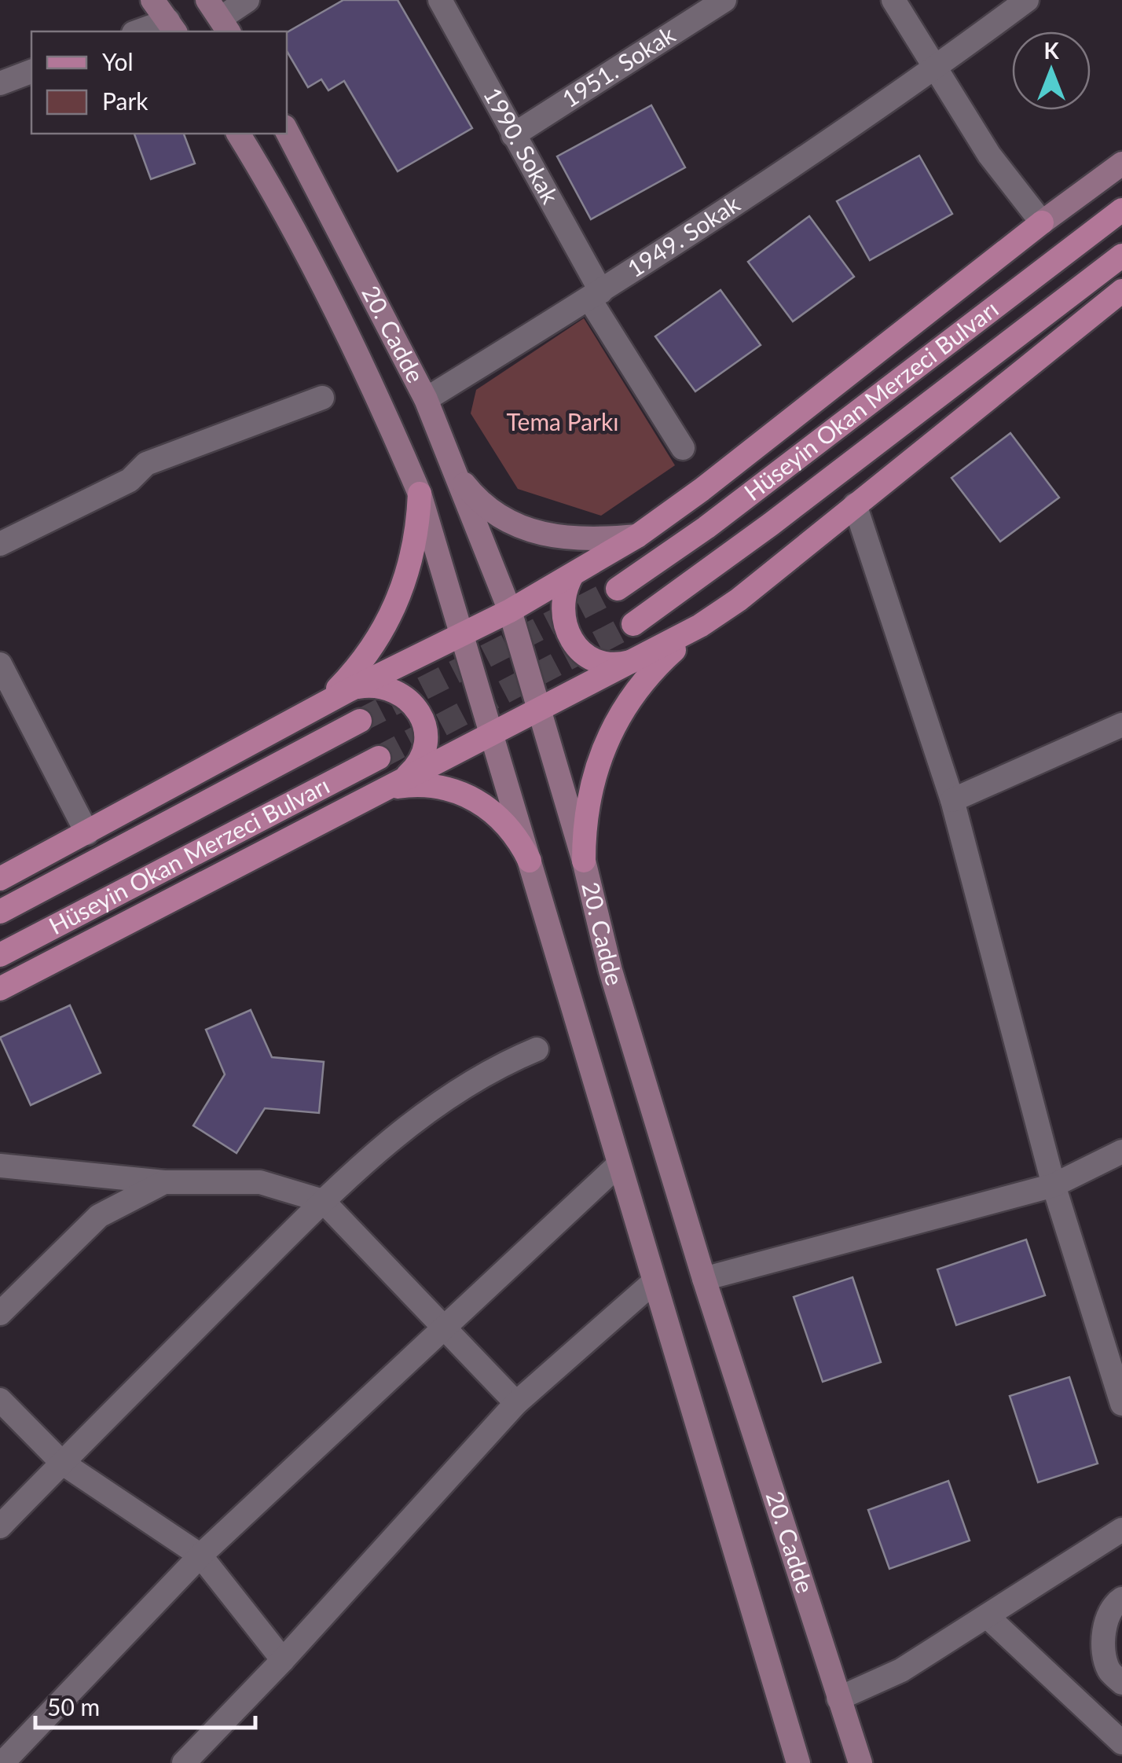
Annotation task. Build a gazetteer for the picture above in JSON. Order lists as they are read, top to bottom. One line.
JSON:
{"streets":{"main road":["Hüseyin Okan Merzeci Bulvarı"],"street":["1951. Sokak","1990. Sokak","1949. Sokak","20. Cadde"]},"crossings":[["1951. Sokak","1990. Sokak"],["1990. Sokak","1949. Sokak"],["1949. Sokak","20. Cadde"]],"parks":["Tema Parkı"],"legend":["Yol","Park"],"scale_bar":"50 m","north":"top"}
